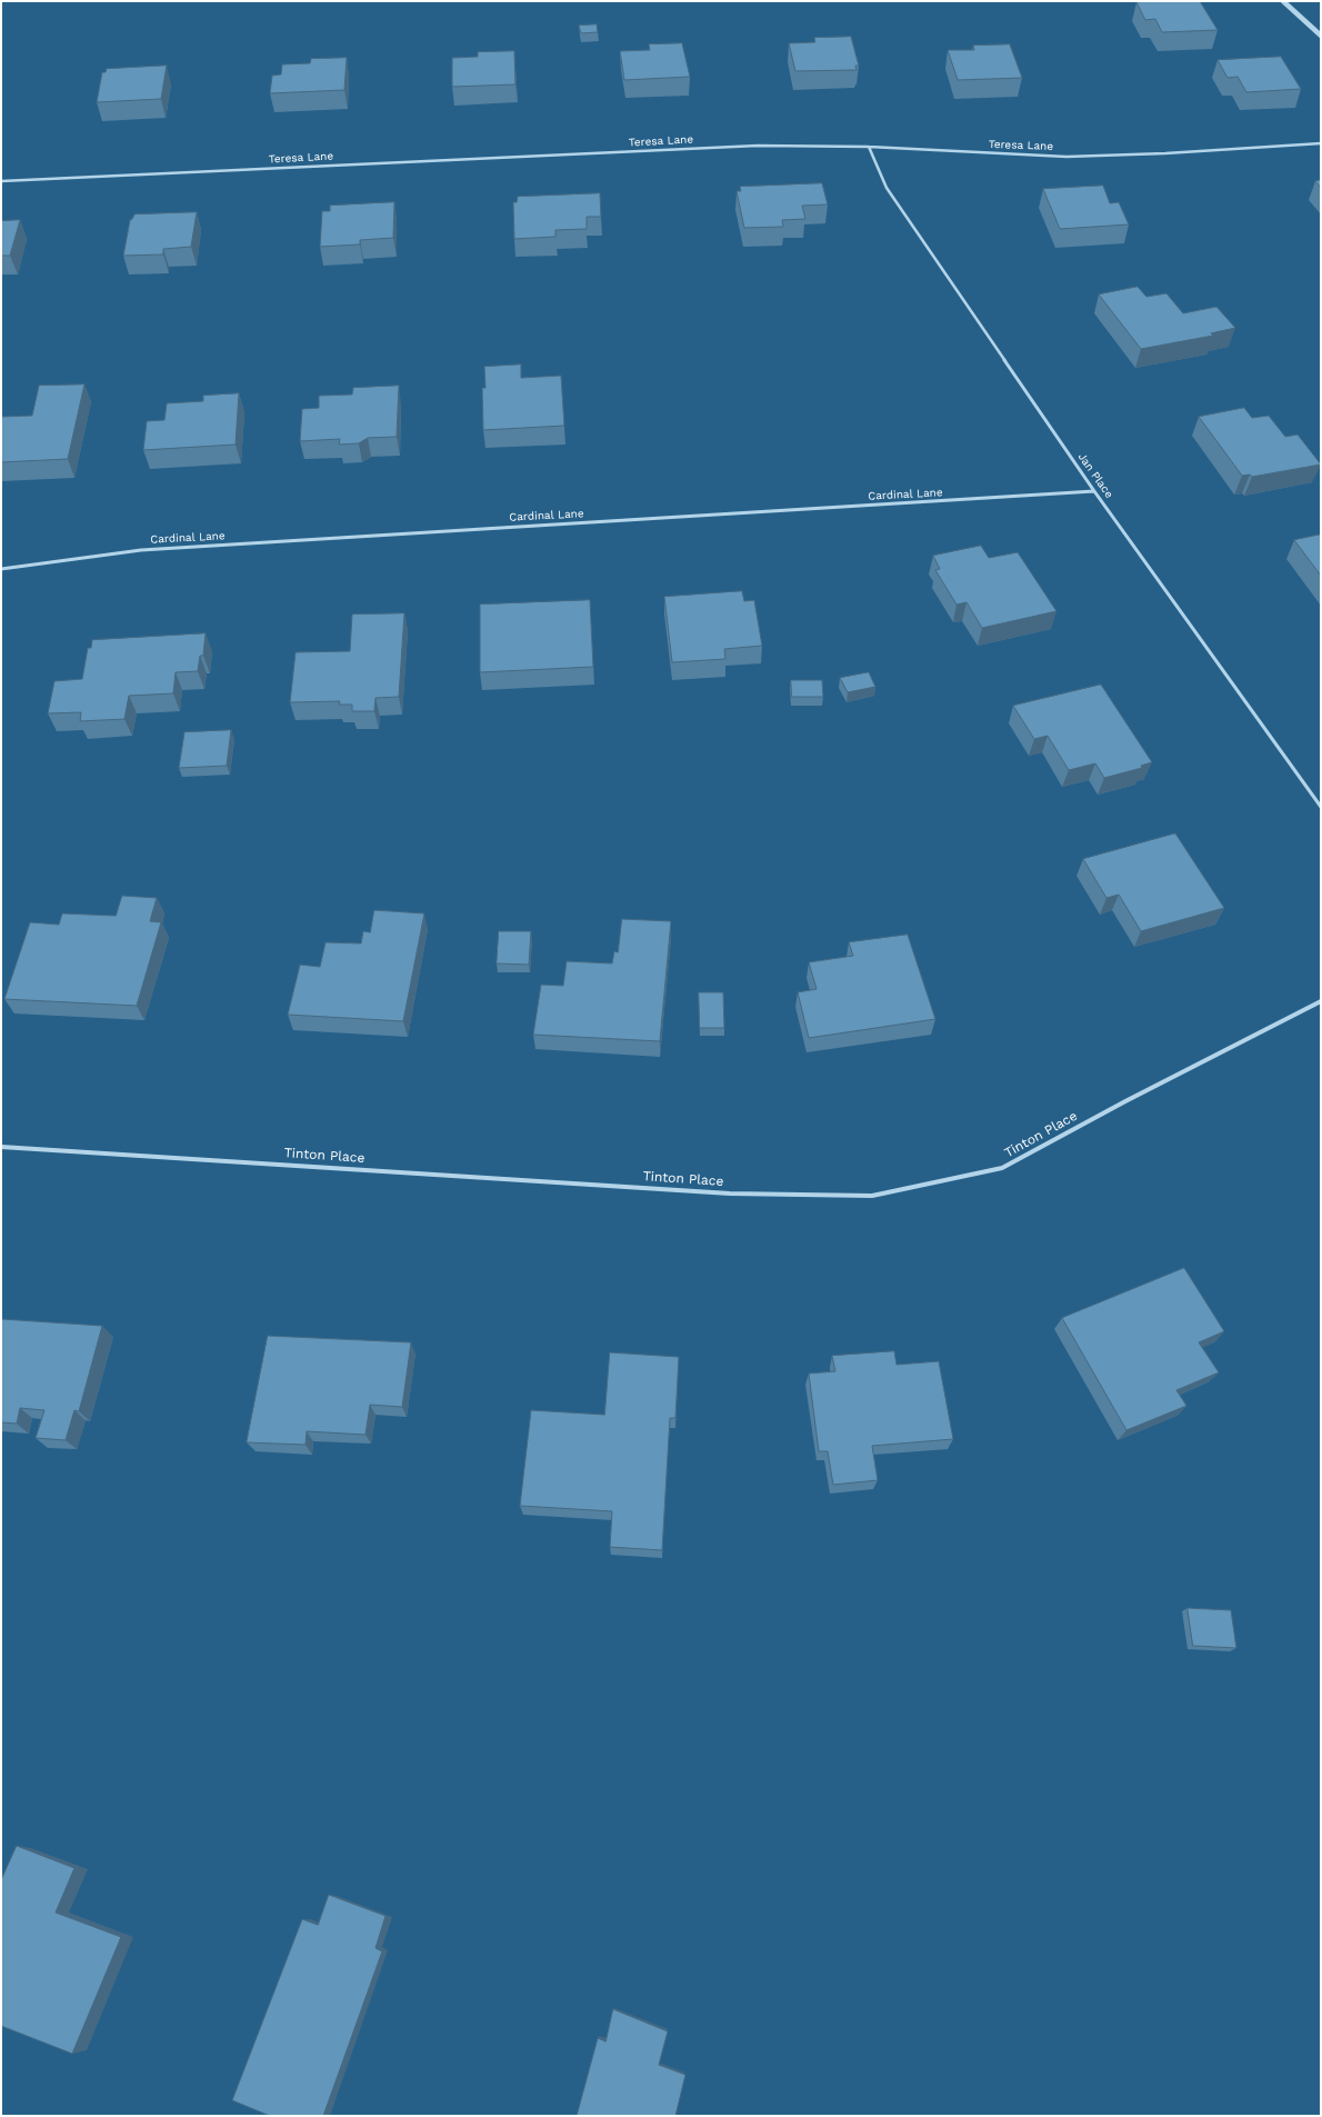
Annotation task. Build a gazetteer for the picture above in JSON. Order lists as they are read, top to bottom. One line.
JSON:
{"streets":{"street":["Teresa Lane","Jan Place","Cardinal Lane","Tinton Place"]},"crossings":[["Teresa Lane","Jan Place"],["Jan Place","Cardinal Lane"]]}
